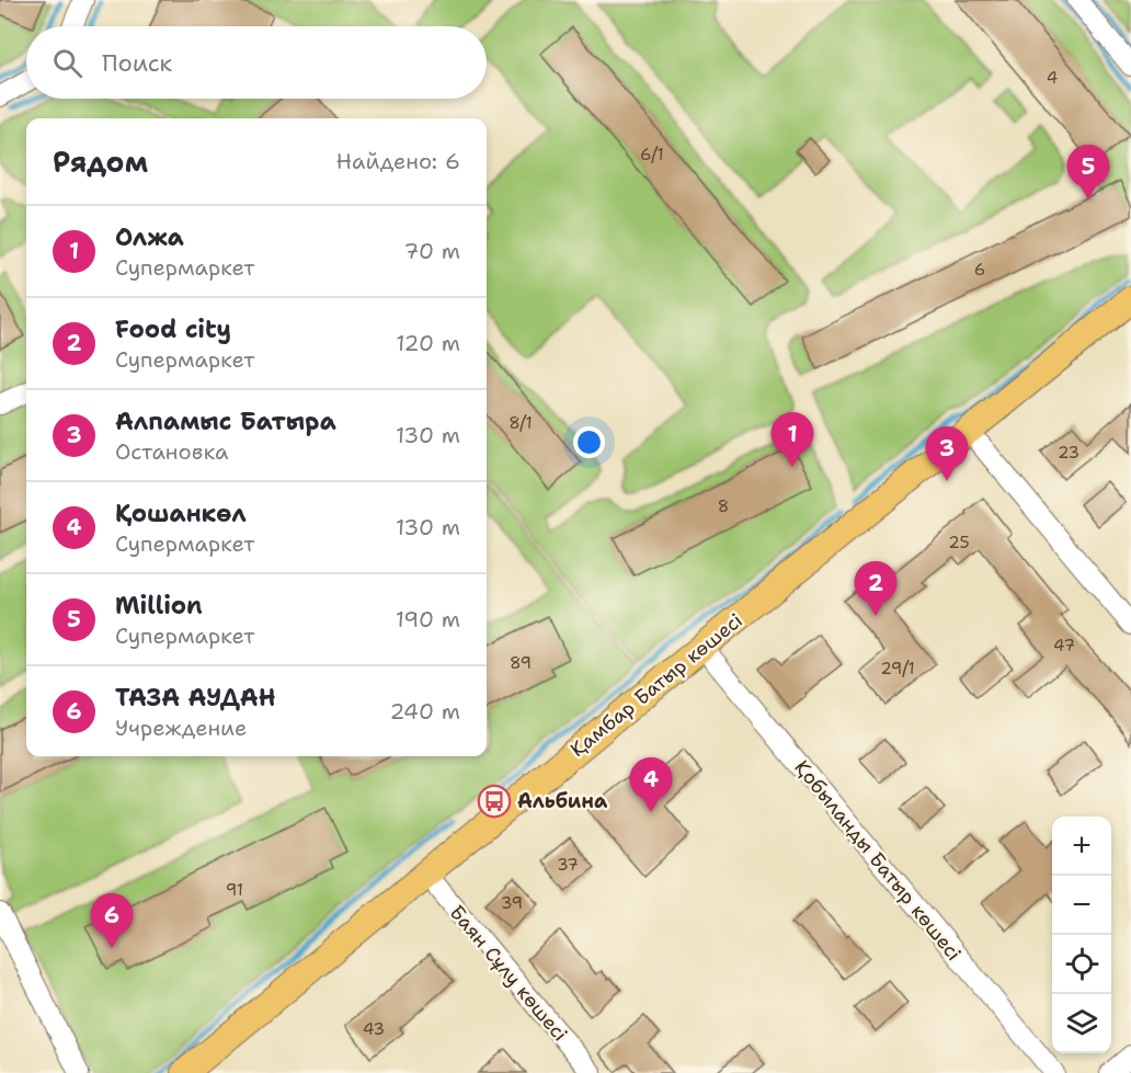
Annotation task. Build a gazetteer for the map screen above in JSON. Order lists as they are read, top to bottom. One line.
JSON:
{"streets":{"main road":["Қамбар Батыр көшесі"],"street":["Қобыланды Батыр көшесі","Баян Сұлу көшесі"]},"crossings":[["Қамбар Батыр көшесі","Қобыланды Батыр көшесі"],["Қамбар Батыр көшесі","Баян Сұлу көшесі"]],"places":{"bus stop":["Альбина"]},"house_numbers":["4","6/1","6","8/1","23","8","25","47","89","29/1","37","91","39","43"],"page":{"search":"Поиск","heading":["Рядом","Найдено: 6"],"pins":["5","1","3","2","4","6"],"list":[{"mark":"1","name":"Олжа","note":"Супермаркет","value":"70 m"},{"mark":"2","name":"Food city","note":"Супермаркет","value":"120 m"},{"mark":"3","name":"Алпамыс Батыра","note":"Остановка","value":"130 m"},{"mark":"4","name":"Қошанкөл","note":"Супермаркет","value":"130 m"},{"mark":"5","name":"Million","note":"Супермаркет","value":"190 m"},{"mark":"6","name":"ТАЗА АУДАН","note":"Учреждение","value":"240 m"}],"map_buttons":["+","−"]}}
